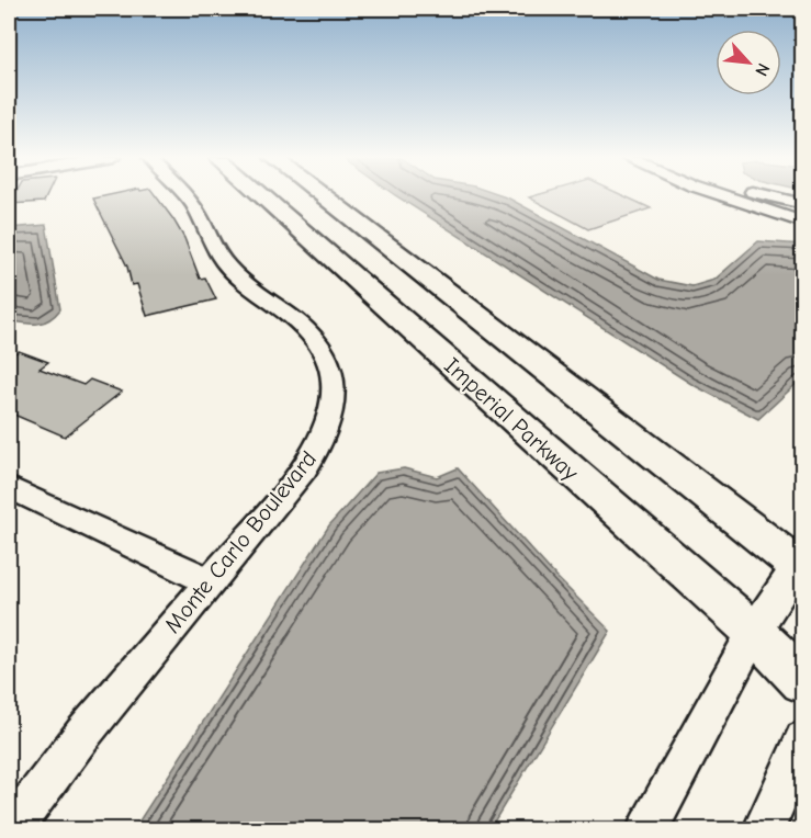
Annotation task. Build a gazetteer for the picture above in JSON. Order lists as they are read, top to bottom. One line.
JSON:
{"streets":{"main road":["Imperial Parkway"],"street":["Monte Carlo Boulevard"]},"north":"bottom right"}
